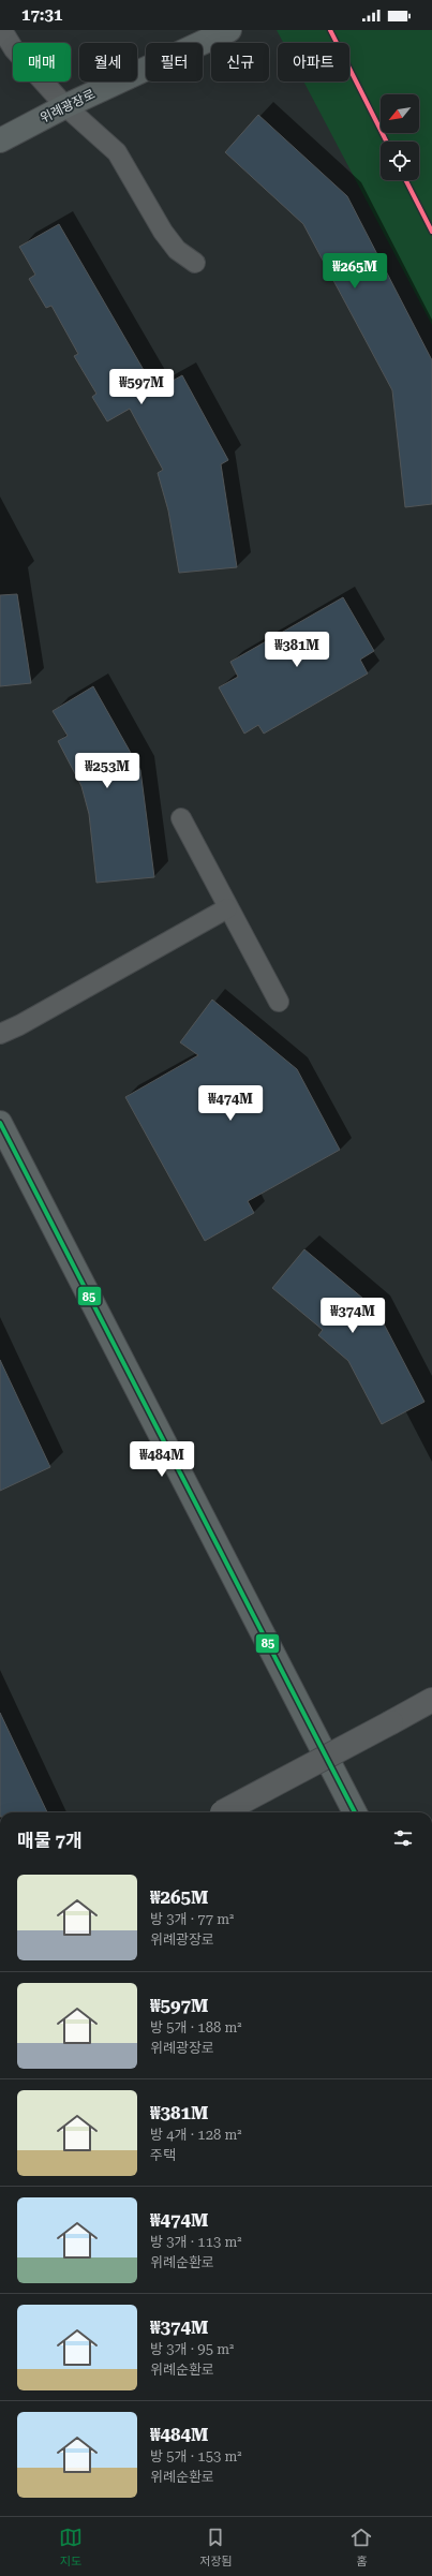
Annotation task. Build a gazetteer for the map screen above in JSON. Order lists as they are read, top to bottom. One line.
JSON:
{"streets":{"street":["위례광장로"]},"lines":["transit line 85"],"north":"bottom left","page":{"status":"17:31","chip":["매매","월세","필터","신규","아파트"],"price":["₩265M","₩597M","₩381M","₩253M","₩474M","₩374M","₩484M"],"heading":"매물 7개","list":[{"name":"₩265M","note":"방 3개 · 77 m² · 위례광장로"},{"name":"₩597M","note":"방 5개 · 188 m² · 위례광장로"},{"name":"₩381M","note":"방 4개 · 128 m² · 주택"},{"name":"₩474M","note":"방 3개 · 113 m² · 위례순환로"},{"name":"₩374M","note":"방 3개 · 95 m² · 위례순환로"},{"name":"₩484M","note":"방 5개 · 153 m² · 위례순환로"}],"tabs":["지도","저장됨","홈"]}}
